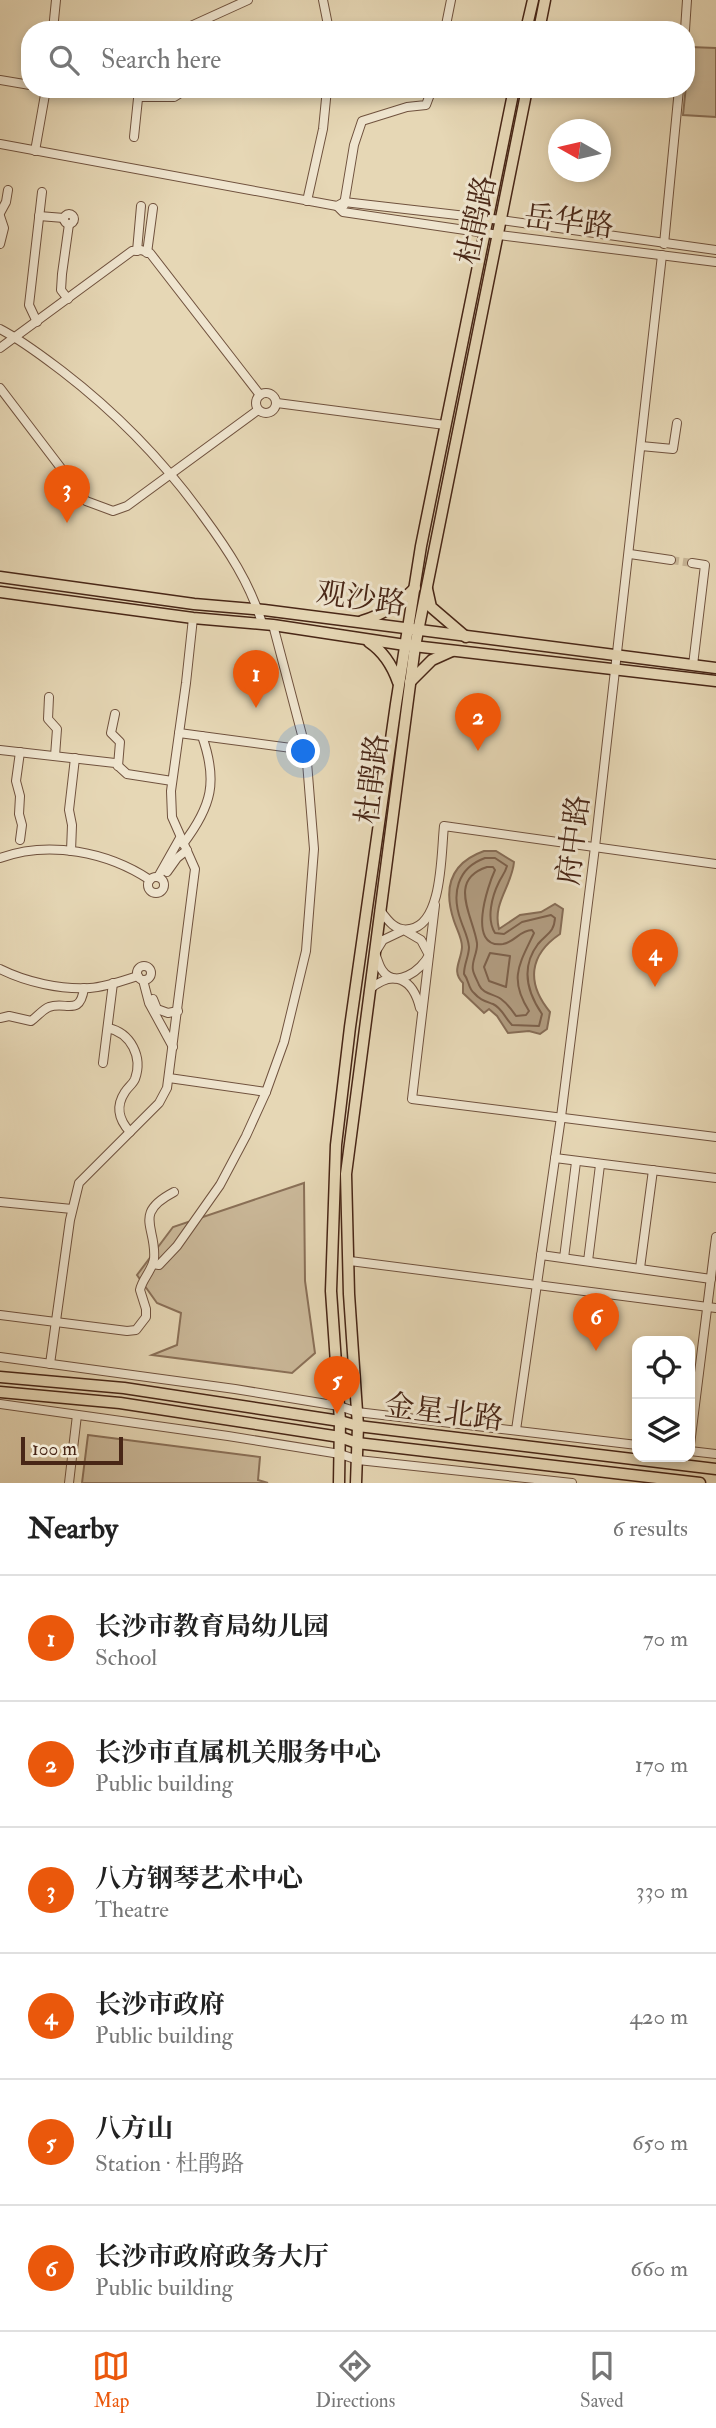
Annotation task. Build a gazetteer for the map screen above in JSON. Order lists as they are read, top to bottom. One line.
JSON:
{"streets":{"main road":["杜鹃路","观沙路","金星北路"],"street":["岳华路","府中路"]},"crossings":[["杜鹃路","岳华路"],["杜鹃路","观沙路"],["杜鹃路","金星北路"],["岳华路","府中路"],["观沙路","府中路"]],"scale_bar":"100 m","north":"left","page":{"search":"Search here","pins":["3","1","2","4","6","5"],"scale":"100 m","heading":["Nearby","6 results"],"list":[{"mark":"1","name":"长沙市教育局幼儿园","note":"School","value":"70 m"},{"mark":"2","name":"长沙市直属机关服务中心","note":"Public building","value":"170 m"},{"mark":"3","name":"八方钢琴艺术中心","note":"Theatre","value":"330 m"},{"mark":"4","name":"长沙市政府","note":"Public building","value":"420 m"},{"mark":"5","name":"八方山","note":"Station · 杜鹃路","value":"650 m"},{"mark":"6","name":"长沙市政府政务大厅","note":"Public building","value":"660 m"}],"nav":["Map","Directions","Saved"]}}
